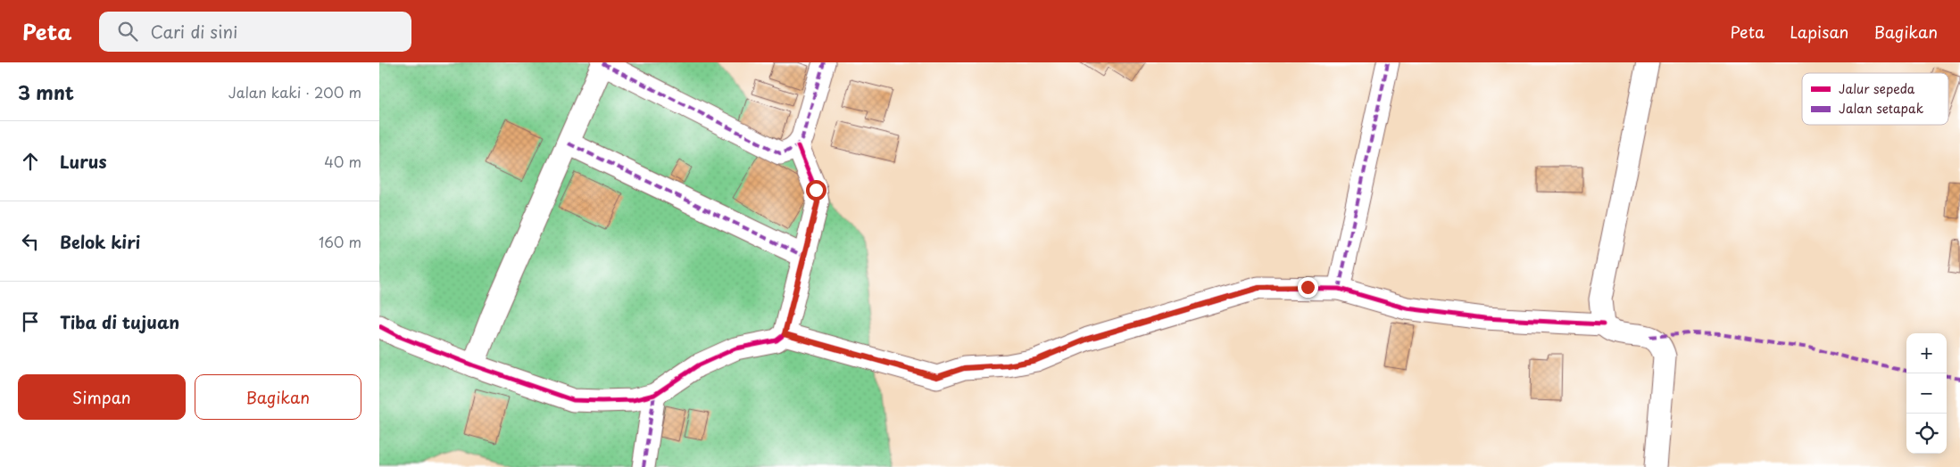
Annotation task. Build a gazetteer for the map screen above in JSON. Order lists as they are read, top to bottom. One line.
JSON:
{"legend":["Jalur sepeda","Jalan setapak"],"page":{"header":"Peta","search":"Cari di sini","nav":["Peta","Lapisan","Bagikan"],"heading":["3 mnt","Jalan kaki · 200 m"],"list":[["Lurus","40 m"],["Belok kiri","160 m"],"Tiba di tujuan"],"map_buttons":["+","−"],"buttons":["Simpan","Bagikan"]}}
